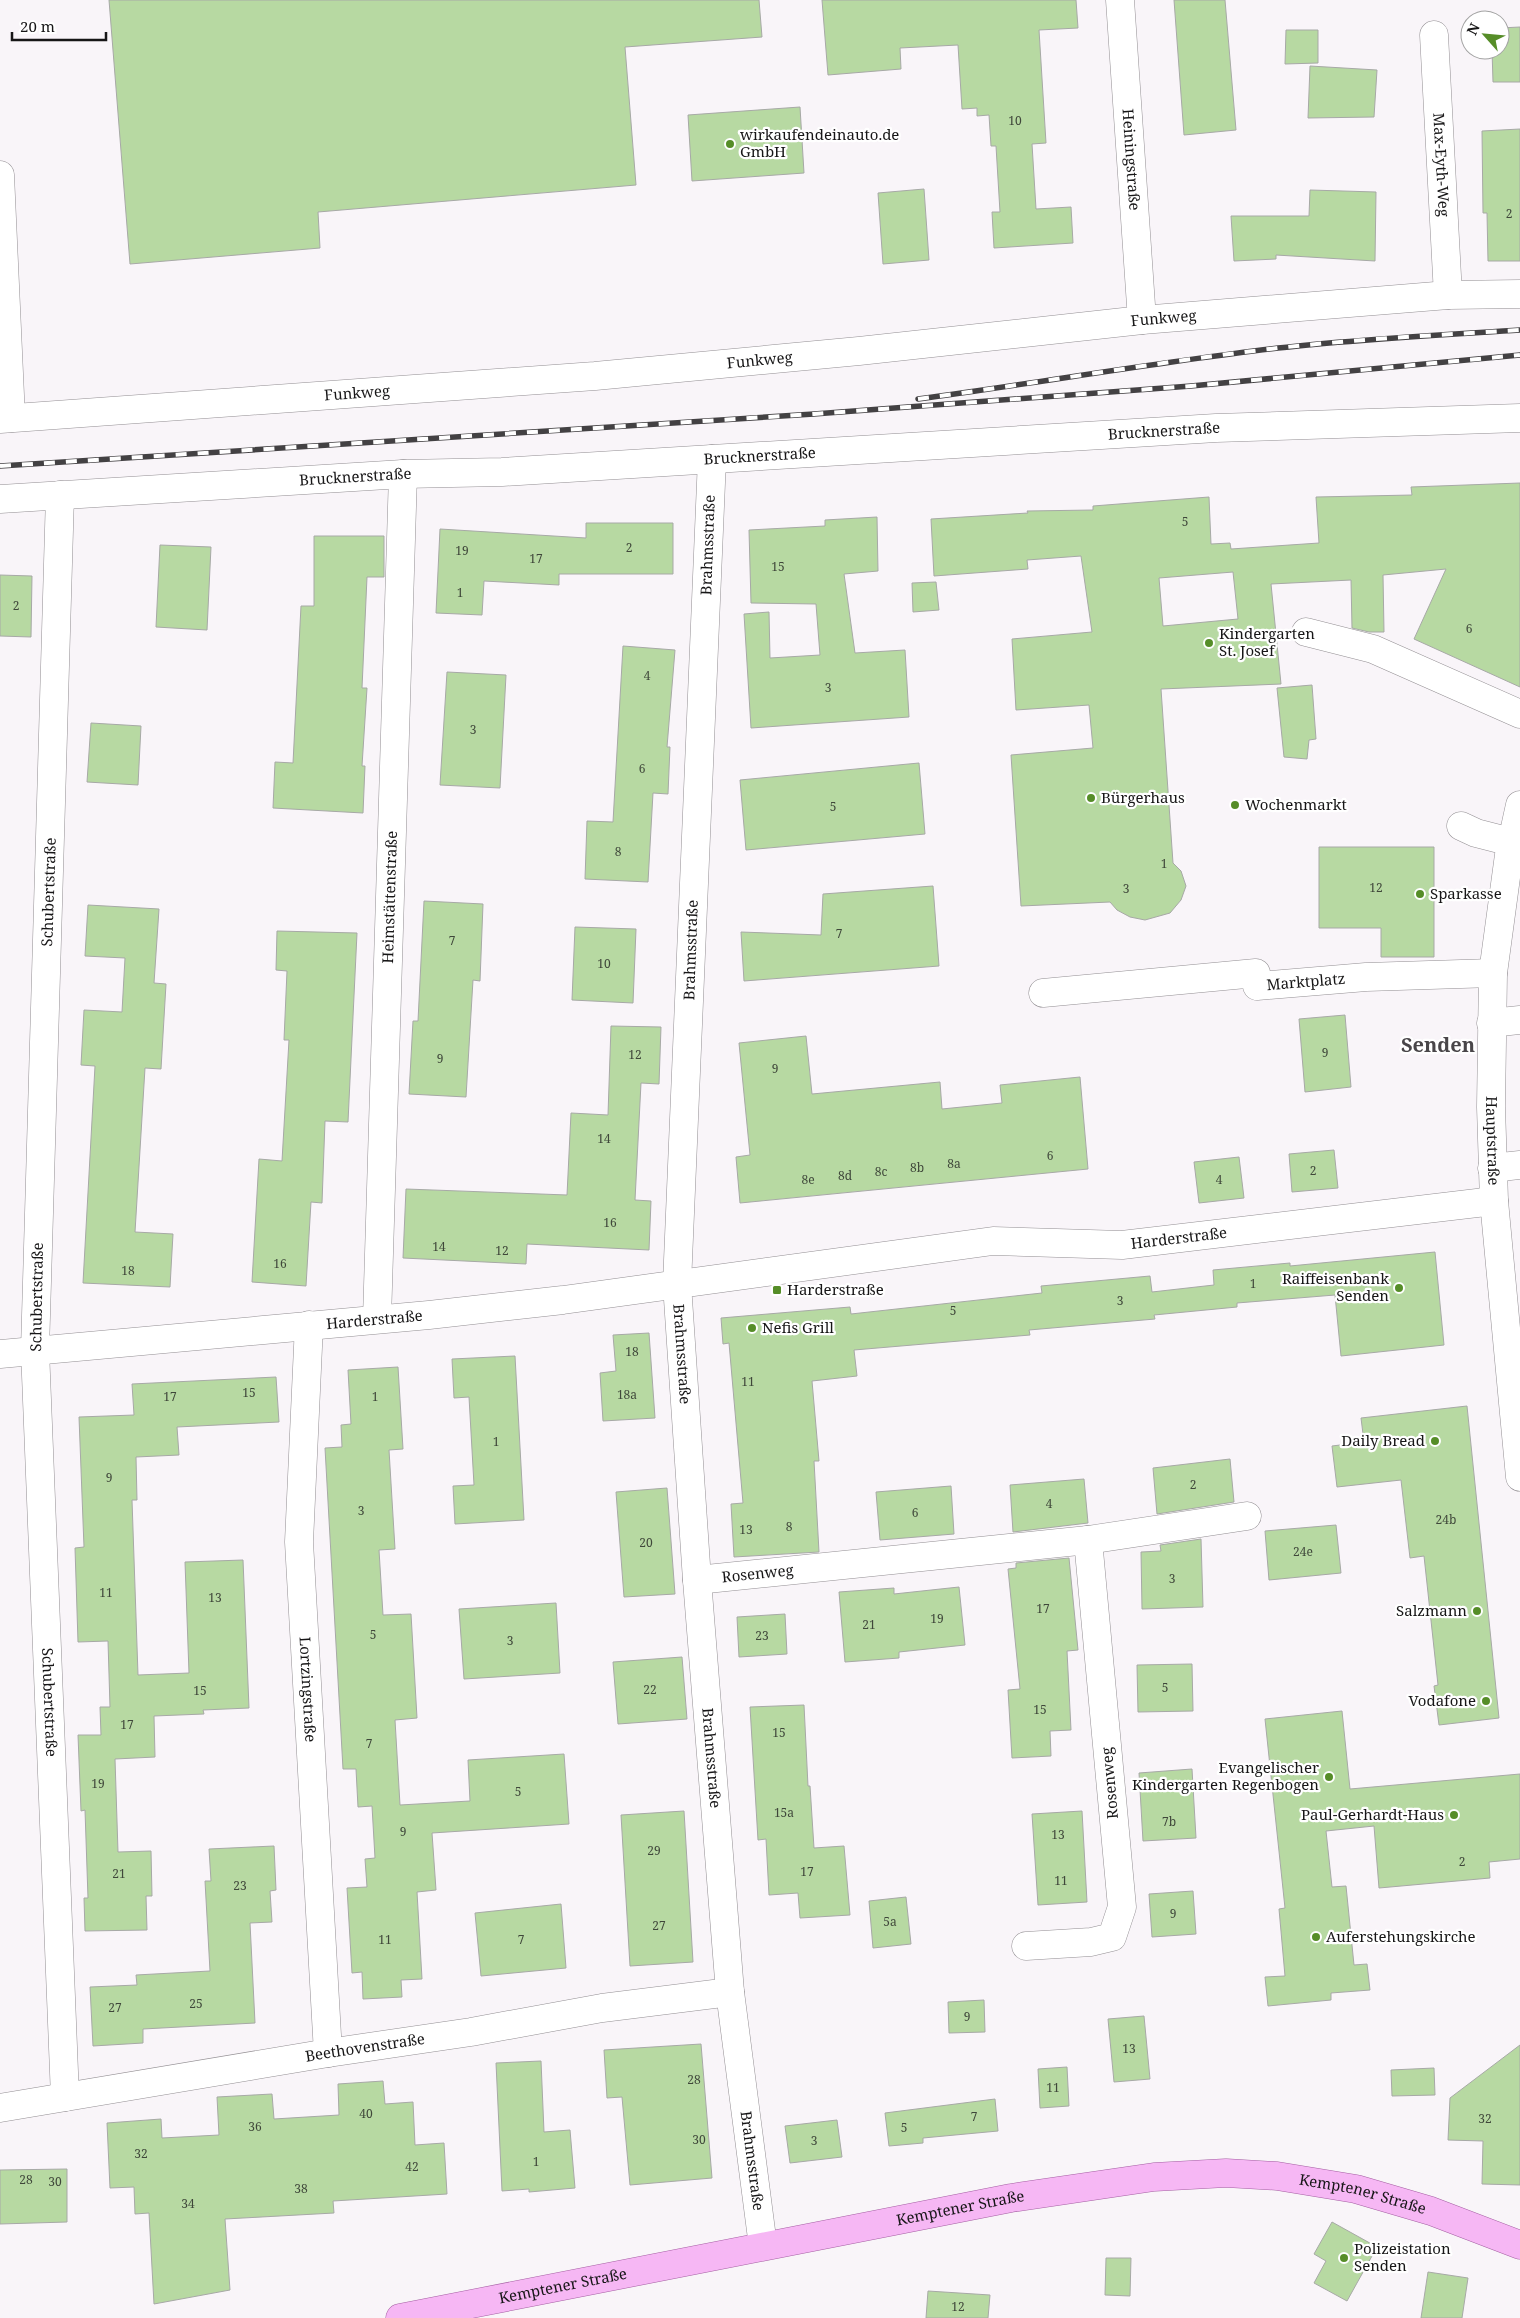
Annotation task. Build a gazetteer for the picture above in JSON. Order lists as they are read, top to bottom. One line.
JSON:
{"streets":{"main road":["Kemptener Straße"],"street":["Heiningstraße","Max-Eyth-Weg","Funkweg","Brucknerstraße","Brahmsstraße","Schubertstraße","Heimstättenstraße","Marktplatz","Hauptstraße","Harderstraße","Rosenweg","Lortzingstraße","Beethovenstraße"]},"crossings":[["Heiningstraße","Funkweg"],["Max-Eyth-Weg","Funkweg"],["Brucknerstraße","Brahmsstraße"],["Brucknerstraße","Schubertstraße"],["Brucknerstraße","Heimstättenstraße"],["Brahmsstraße","Harderstraße"],["Brahmsstraße","Rosenweg"],["Brahmsstraße","Beethovenstraße"],["Brahmsstraße","Kemptener Straße"],["Schubertstraße","Harderstraße"],["Schubertstraße","Beethovenstraße"],["Heimstättenstraße","Harderstraße"],["Marktplatz","Hauptstraße"],["Hauptstraße","Harderstraße"],["Harderstraße","Lortzingstraße"],["Lortzingstraße","Beethovenstraße"]],"districts":["Senden"],"places":{"other":["wirkaufendeinauto.de GmbH","Kindergarten St. Josef","Bürgerhaus","Wochenmarkt","Sparkasse","Raiffeisenbank Senden","Nefis Grill","Daily Bread","Salzmann","Vodafone","Evangelischer Kindergarten Regenbogen","Paul-Gerhardt-Haus","Auferstehungskirche","Polizeistation Senden"],"transit":["Harderstraße"]},"house_numbers":["10","2","5","2","19","17","15","1","2","6","4","3","3","6","5","8","1","12","3","7","7","10","9","12","9","9","14","6","8a","8b","2","8c","8d","8e","4","16","14","12","16","18","1","3","5","18","11","15","18a","17","1","1","9","2","4","3","6","24b","8","13","20","24e","3","11","13","17","19","21","5","23","3","5","22","15","15","17","15","7","19","5","15a","7b","9","13","29","2","17","21","11","23","9","5a","27","11","7","25","27","9","13","28","11","40","7","32","36","5","30","3","32","1","42","28","30","38","34","12"],"scale_bar":"20 m","north":"top left"}
